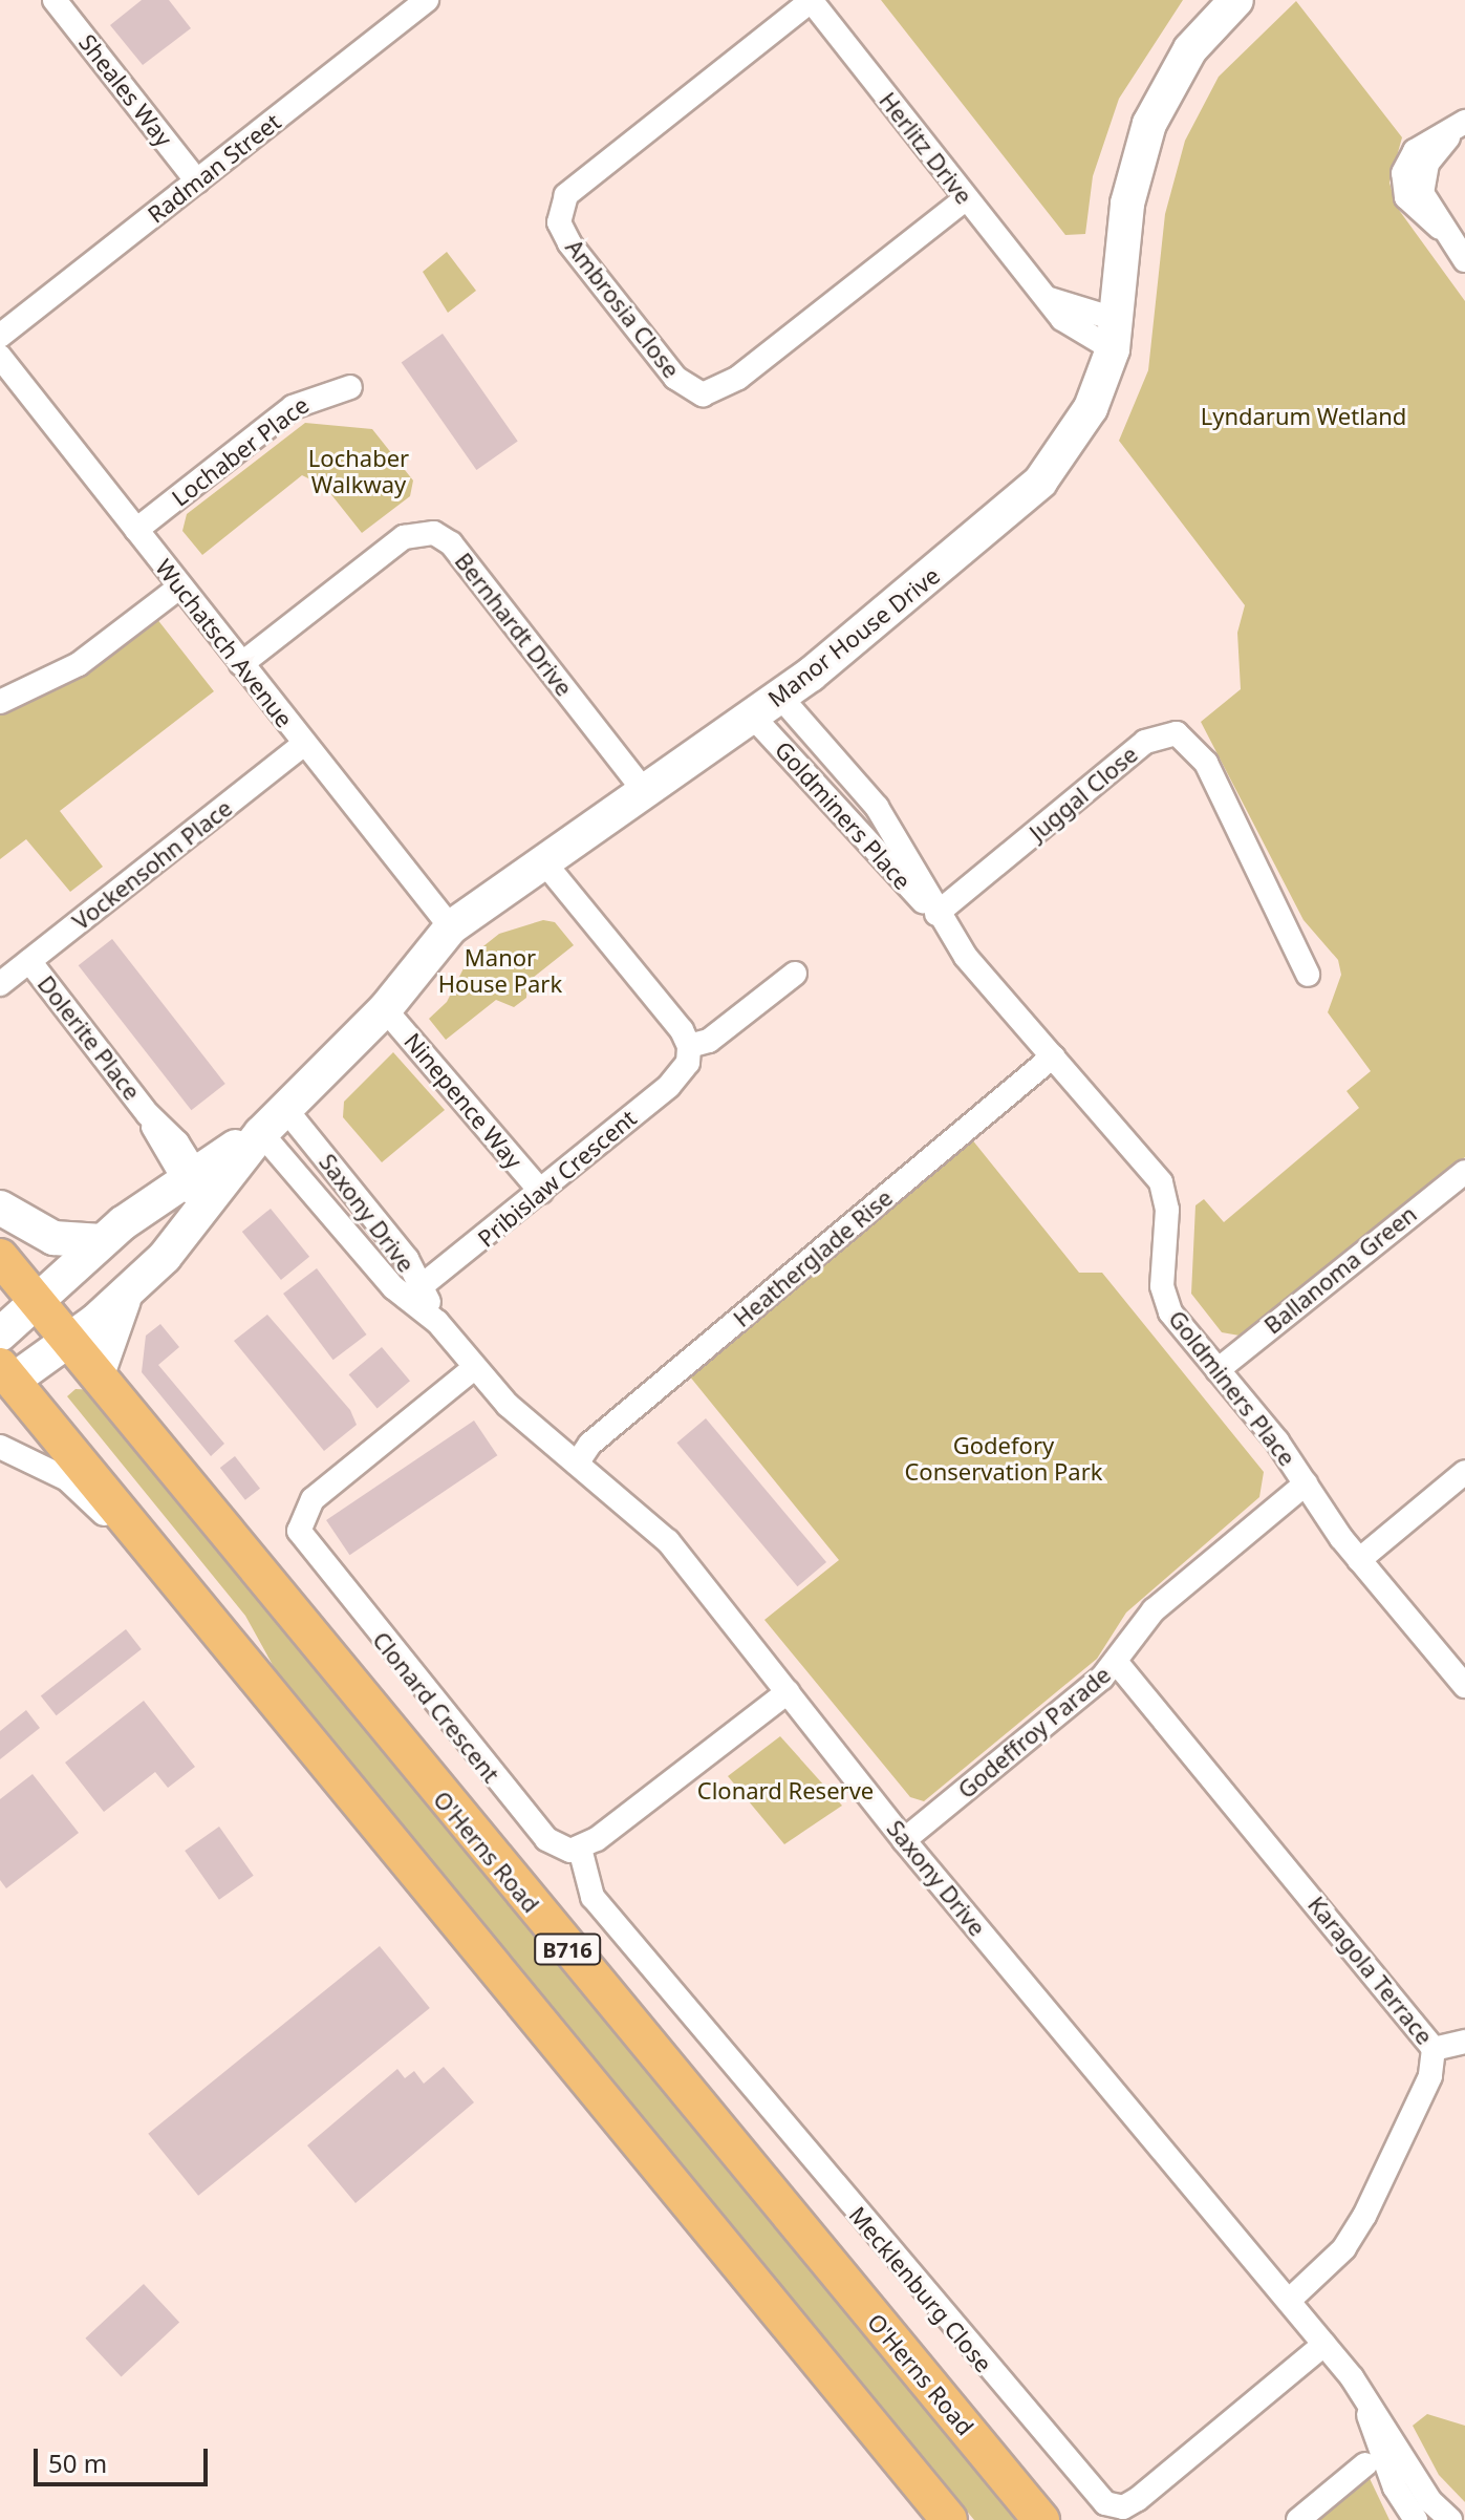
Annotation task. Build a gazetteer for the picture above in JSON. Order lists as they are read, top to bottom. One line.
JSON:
{"streets":{"main road":["O'Herns Road","B716"],"street":["Sheales Way","Herlitz Drive","Radman Street","Ambrosia Close","Lochaber Place","Bernhardt Drive","Manor House Drive","Wuchatsch Avenue","Juggal Close","Goldminers Place","Vockensohn Place","Dolerite Place","Ninepence Way","Pribislaw Crescent","Saxony Drive","Heatherglade Rise","Ballanoma Green","Clonard Crescent","Godeffroy Parade","Karagola Terrace","Mecklenburg Close"]},"crossings":[["Sheales Way","Radman Street"],["Herlitz Drive","Ambrosia Close"],["Herlitz Drive","Manor House Drive"],["Lochaber Place","Wuchatsch Avenue"],["Bernhardt Drive","Manor House Drive"],["Bernhardt Drive","Wuchatsch Avenue"],["Manor House Drive","Wuchatsch Avenue"],["Manor House Drive","Goldminers Place"],["Manor House Drive","Dolerite Place"],["Manor House Drive","Ninepence Way"],["Manor House Drive","Saxony Drive"],["Manor House Drive","O'Herns Road"],["Manor House Drive","B716"],["Wuchatsch Avenue","Vockensohn Place"],["Juggal Close","Goldminers Place"],["Goldminers Place","Heatherglade Rise"],["Goldminers Place","Ballanoma Green"],["Goldminers Place","Godeffroy Parade"],["Vockensohn Place","Dolerite Place"],["Ninepence Way","Pribislaw Crescent"],["Pribislaw Crescent","Saxony Drive"],["Saxony Drive","Heatherglade Rise"],["Saxony Drive","Clonard Crescent"],["Saxony Drive","Godeffroy Parade"],["Saxony Drive","Karagola Terrace"],["Saxony Drive","Mecklenburg Close"],["Clonard Crescent","Mecklenburg Close"],["Godeffroy Parade","Karagola Terrace"]],"parks":["Lyndarum Wetland","Lochaber Walkway","Manor House Park","Godefory Conservation Park","Clonard Reserve"],"scale_bar":"50 m"}
